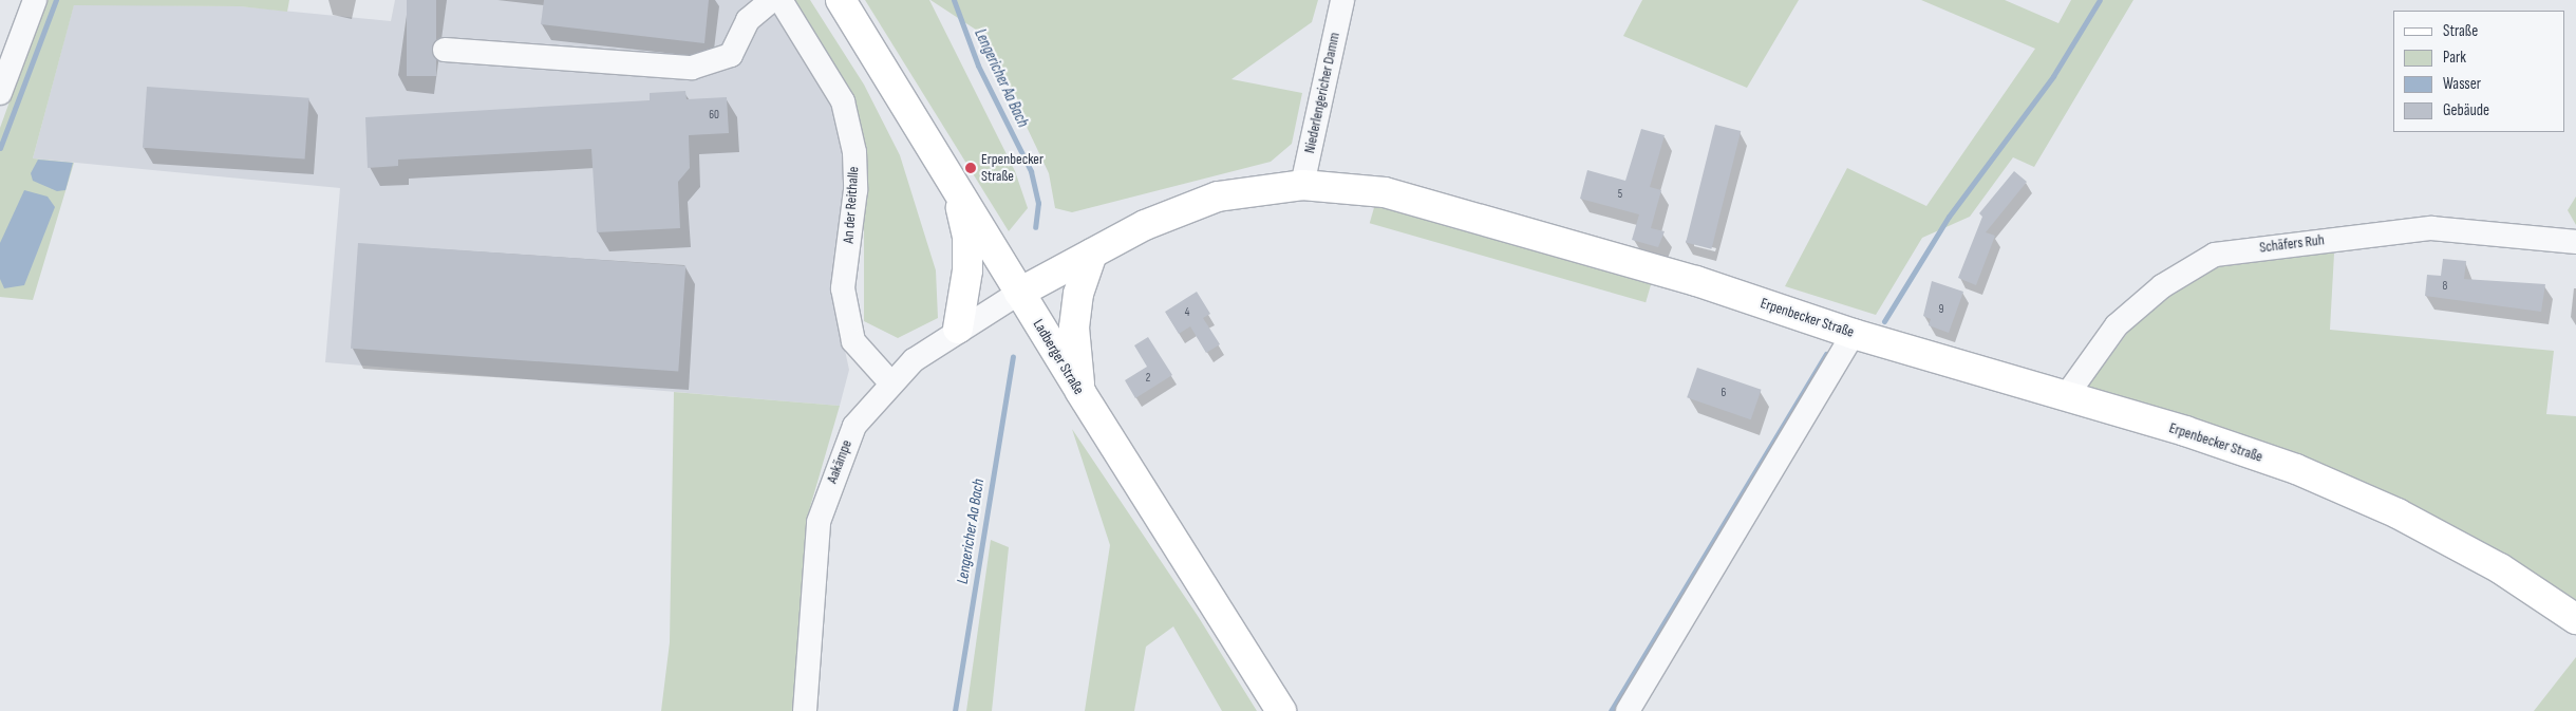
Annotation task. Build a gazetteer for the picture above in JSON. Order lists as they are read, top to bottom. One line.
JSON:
{"streets":{"main road":["Erpenbecker Straße","Ladberger Straße"],"street":["Niederlengericher Damm","An der Reithalle","Schäfers Ruh","Aakämpe"]},"crossings":[["Niederlengericher Damm","Erpenbecker Straße"],["An der Reithalle","Aakämpe"],["Schäfers Ruh","Erpenbecker Straße"],["Erpenbecker Straße","Ladberger Straße"],["Erpenbecker Straße","Aakämpe"],["Ladberger Straße","Aakämpe"]],"water":["Lengericher Aa Bach"],"places":["Erpenbecker Straße"],"house_numbers":["60","5","8","9","4","2","6"],"legend":["Straße","Park","Wasser","Gebäude"]}
